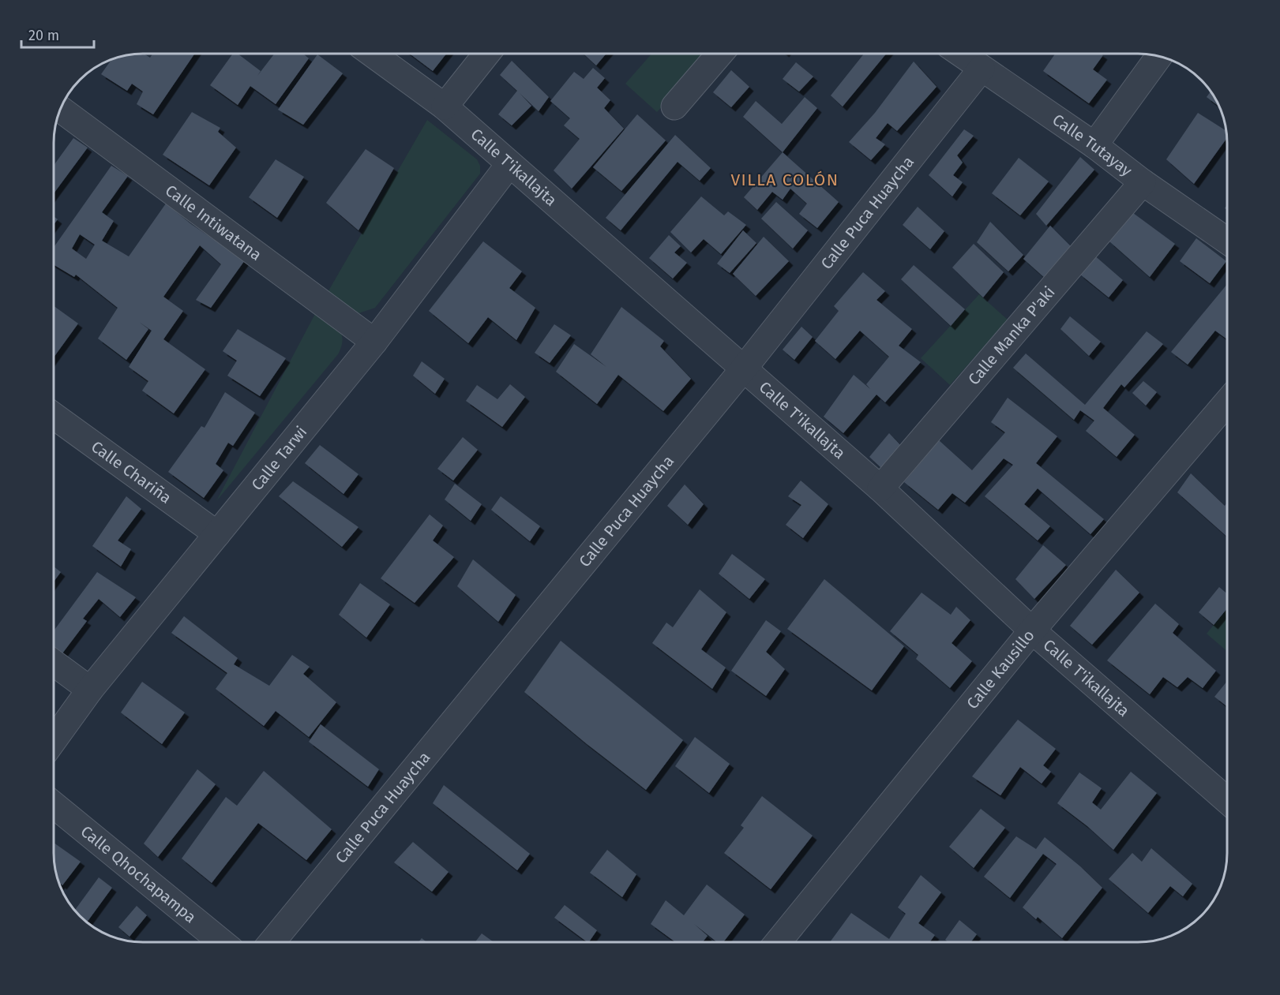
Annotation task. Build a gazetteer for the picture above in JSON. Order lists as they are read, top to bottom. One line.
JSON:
{"streets":{"street":["Calle Tutayay","Calle T'ikallajta","Calle Puca Huaycha","Calle Intiwatana","Calle Manka P'aki","Calle Tarwi","Calle Chariña","Calle Kausillo","Calle Qhochapampa"]},"crossings":[["Calle Tutayay","Calle Puca Huaycha"],["Calle Tutayay","Calle Manka P'aki"],["Calle T'ikallajta","Calle Puca Huaycha"],["Calle T'ikallajta","Calle Manka P'aki"],["Calle T'ikallajta","Calle Tarwi"],["Calle T'ikallajta","Calle Kausillo"],["Calle Intiwatana","Calle Tarwi"],["Calle Tarwi","Calle Chariña"]],"districts":["VILLA COLÓN"],"scale_bar":"20 m"}
